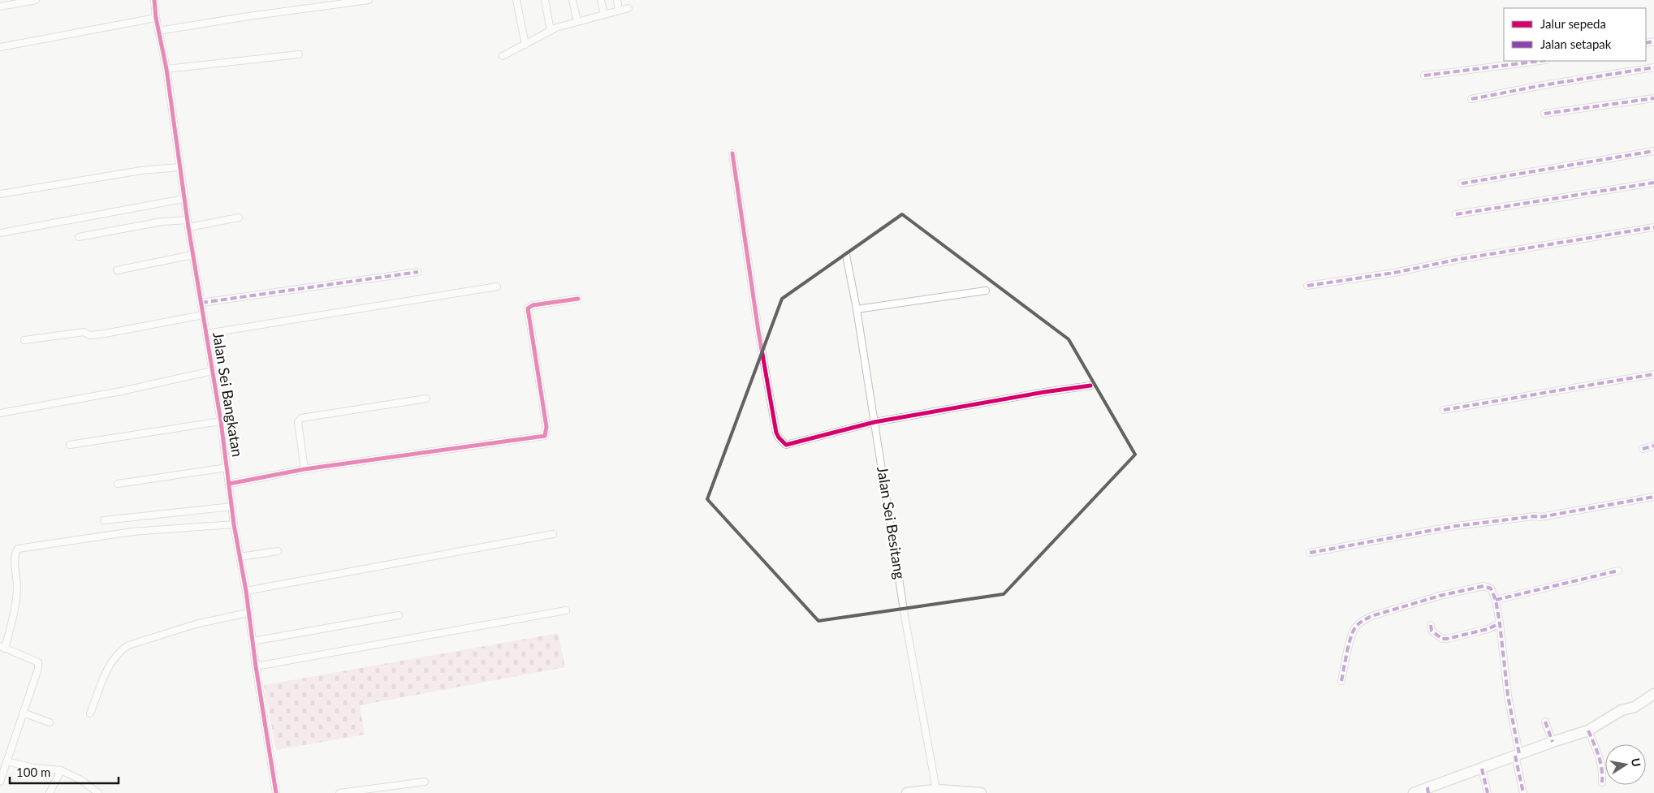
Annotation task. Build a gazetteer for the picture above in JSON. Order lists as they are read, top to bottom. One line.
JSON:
{"streets":{"street":["Jalan Sei Bangkatan","Jalan Sei Besitang"]},"legend":["Jalur sepeda","Jalan setapak"],"scale_bar":"100 m","north":"right"}
